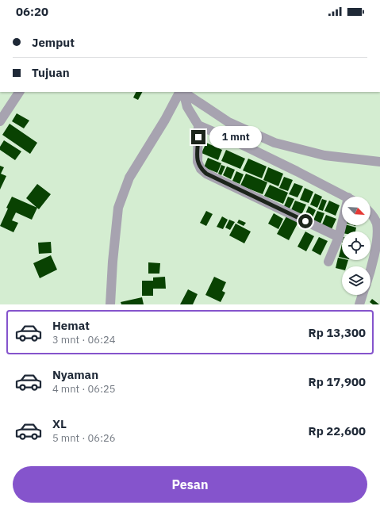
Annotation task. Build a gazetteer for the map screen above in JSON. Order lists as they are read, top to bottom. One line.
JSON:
{"north":"bottom right","page":{"status":"06:20","banner":["Jemput","Tujuan"],"bubble":"1 mnt","list":[{"name":"Hemat","note":"3 mnt · 06:24","value":"Rp 13,300"},{"name":"Nyaman","note":"4 mnt · 06:25","value":"Rp 17,900"},{"name":"XL","note":"5 mnt · 06:26","value":"Rp 22,600"}],"buttons":"Pesan"}}
